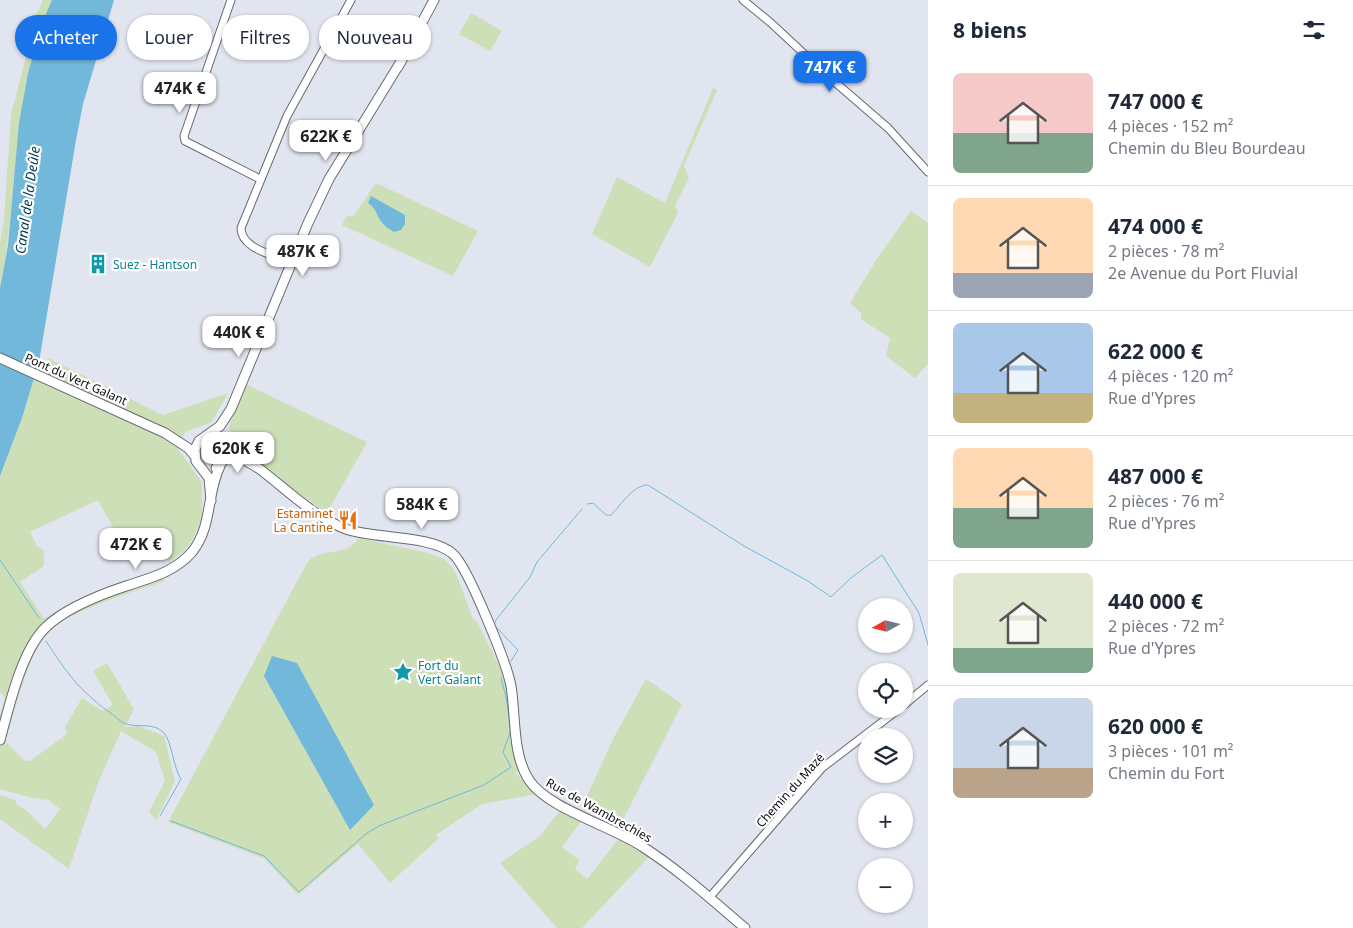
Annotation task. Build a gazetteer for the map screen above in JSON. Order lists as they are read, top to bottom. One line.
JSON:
{"streets":{"main road":["Pont du Vert Galant","Rue de Wambrechies"],"street":["Chemin du Mazé"]},"crossings":[["Chemin du Mazé","Rue de Wambrechies"]],"water":["Canal de la Deûle"],"places":{"building":["Suez - Hantson"],"restaurant":["Estaminet La Cantine"],"place":["Fort du Vert Galant"]},"north":"left","page":{"heading":"8 biens","chip":["Acheter","Louer","Filtres","Nouveau"],"price":["747K €","474K €","622K €","487K €","440K €","620K €","584K €","472K €"],"list":[{"name":"747 000 €","note":"4 pièces · 152 m² · Chemin du Bleu Bourdeau"},{"name":"474 000 €","note":"2 pièces · 78 m² · 2e Avenue du Port Fluvial"},{"name":"622 000 €","note":"4 pièces · 120 m² · Rue d'Ypres"},{"name":"487 000 €","note":"2 pièces · 76 m² · Rue d'Ypres"},{"name":"440 000 €","note":"2 pièces · 72 m² · Rue d'Ypres"},{"name":"620 000 €","note":"3 pièces · 101 m² · Chemin du Fort"}],"map_buttons":["+","−"]}}
